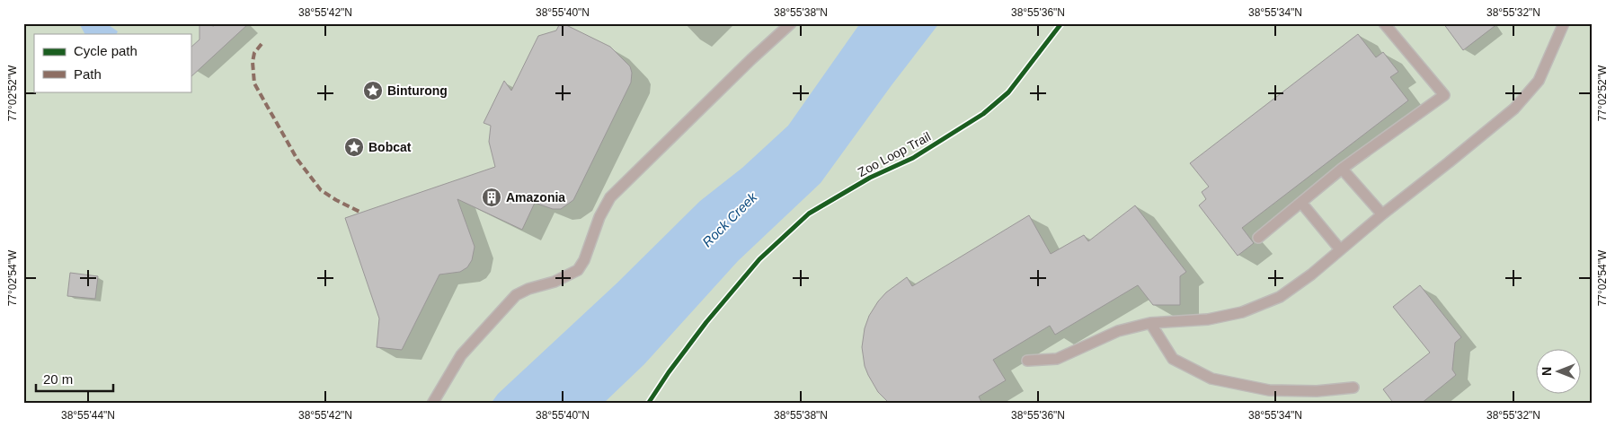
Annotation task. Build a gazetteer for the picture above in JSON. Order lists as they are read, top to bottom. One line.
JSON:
{"streets":{"cycle path":["Zoo Loop Trail"]},"water":["Rock Creek"],"places":{"place":["Binturong","Bobcat"],"building":["Amazonia"]},"legend":["Cycle path","Path"],"scale_bar":"20 m","north":"left","coordinates":["38°55'42\"N","38°55'40\"N","38°55'38\"N","38°55'36\"N","38°55'34\"N","38°55'32\"N","77°02'52\"W","77°02'54\"W","38°55'44\"N"]}
